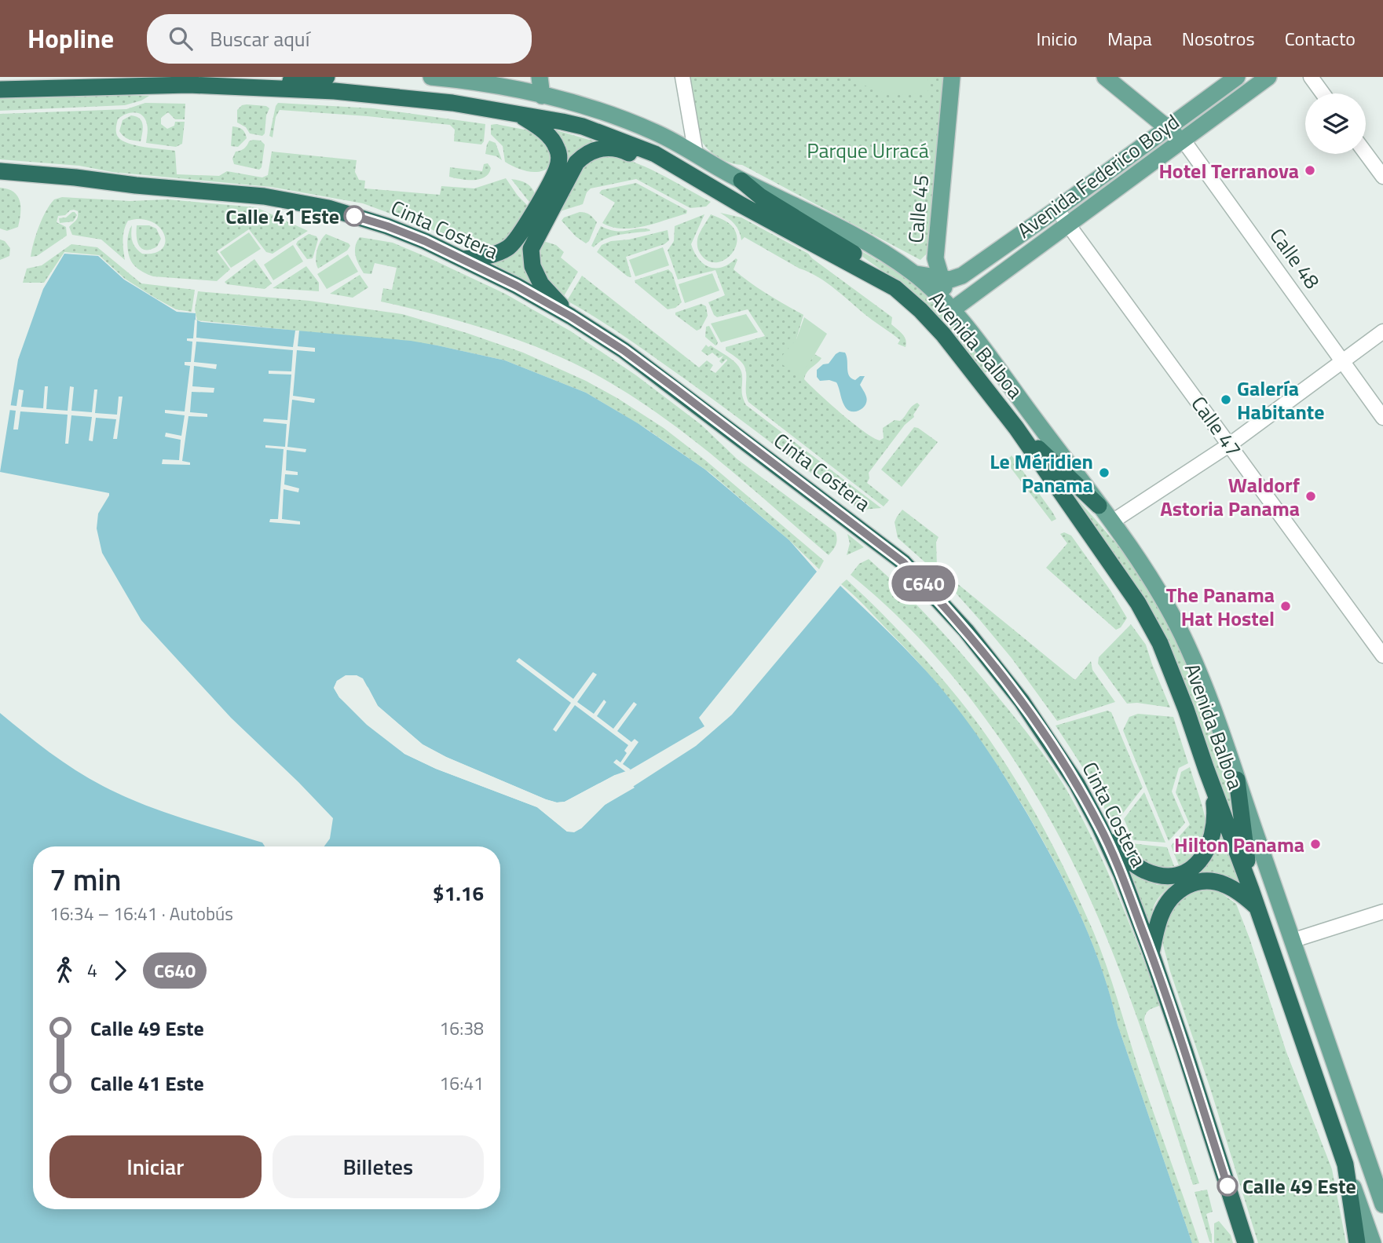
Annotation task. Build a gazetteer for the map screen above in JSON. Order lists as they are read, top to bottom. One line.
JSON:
{"streets":{"highway":["Cinta Costera","Avenida Balboa"],"main road":["Avenida Federico Boyd","Calle 45","Calle 48"],"street":["Calle 47"]},"crossings":[["Avenida Federico Boyd","Calle 45"],["Avenida Federico Boyd","Calle 48"],["Avenida Federico Boyd","Avenida Balboa"],["Avenida Federico Boyd","Calle 47"],["Calle 45","Avenida Balboa"]],"parks":["Parque Urracá"],"places":["Hotel Terranova","Calle 41 Este","Galería Habitante","Le Méridien Panama","Waldorf Astoria Panama","The Panama Hat Hostel","Hilton Panama","Calle 49 Este"],"lines":["bus line C640"],"page":{"header":"Hopline","search":"Buscar aquí","nav":["Inicio","Mapa","Nosotros","Contacto"],"on_map":"C640","heading":["7 min","16:34 – 16:41 · Autobús","$1.16"],"legs":["4","C640"],"list":[{"name":"Calle 49 Este","value":"16:38"},{"name":"Calle 41 Este","value":"16:41"}],"buttons":["Iniciar","Billetes"]}}
